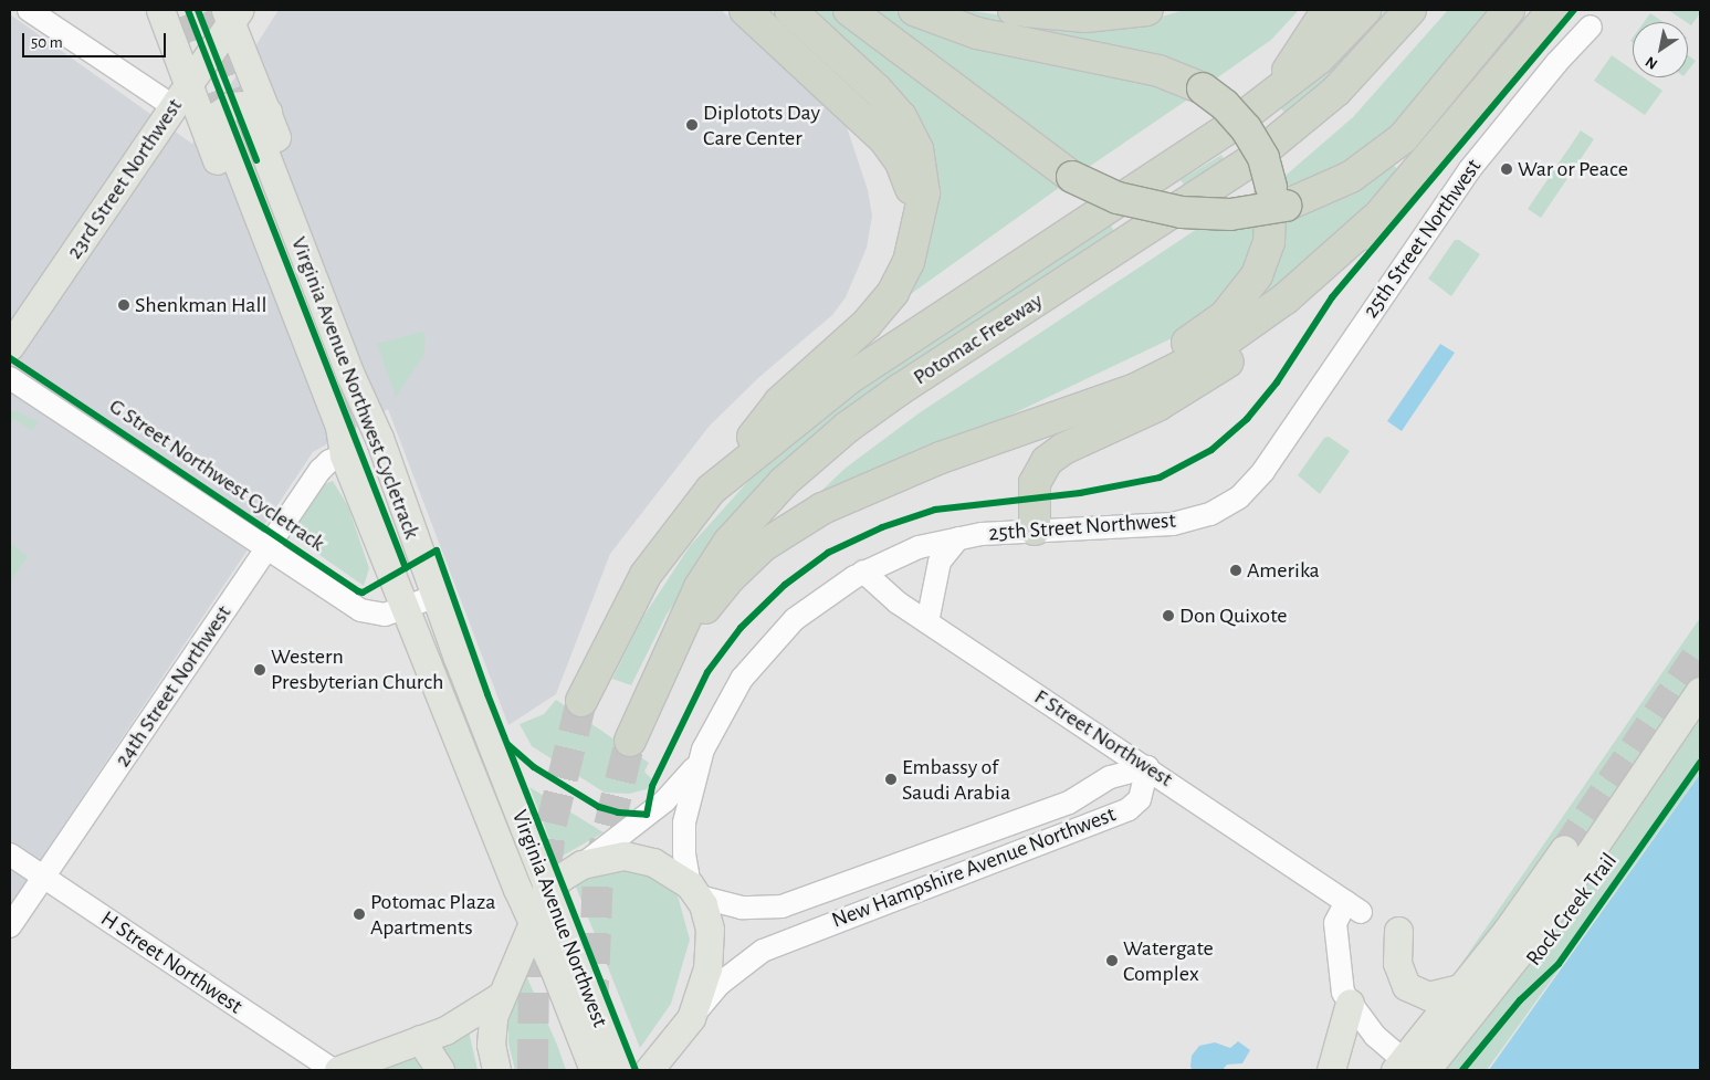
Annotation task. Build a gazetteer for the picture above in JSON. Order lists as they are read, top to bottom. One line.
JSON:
{"streets":{"highway":["Potomac Freeway"],"main road":["23rd Street Northwest","Virginia Avenue Northwest"],"street":["25th Street Northwest","24th Street Northwest","F Street Northwest","New Hampshire Avenue Northwest","H Street Northwest"],"cycle path":["Virginia Avenue Northwest Cycletrack","G Street Northwest Cycletrack","Rock Creek Trail"]},"crossings":[["23rd Street Northwest","Virginia Avenue Northwest"],["25th Street Northwest","F Street Northwest"],["25th Street Northwest","New Hampshire Avenue Northwest"],["24th Street Northwest","Virginia Avenue Northwest"],["24th Street Northwest","H Street Northwest"],["F Street Northwest","New Hampshire Avenue Northwest"]],"places":["Diplotots Day Care Center","War or Peace","Shenkman Hall","Amerika","Don Quixote","Western Presbyterian Church","Embassy of Saudi Arabia","Potomac Plaza Apartments","Watergate Complex"],"scale_bar":"50 m","north":"bottom left"}
